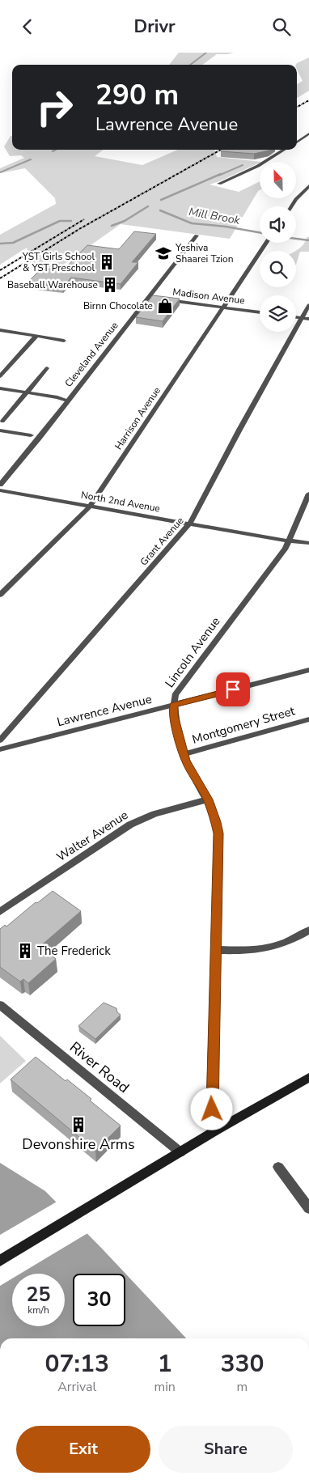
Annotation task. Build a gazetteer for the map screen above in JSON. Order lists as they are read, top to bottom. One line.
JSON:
{"streets":{"street":["Madison Avenue","Cleveland Avenue","Harrison Avenue","North 2nd Avenue","Grant Avenue","Lincoln Avenue","Lawrence Avenue","Montgomery Street","Walter Avenue","River Road"]},"crossings":[["Madison Avenue","Harrison Avenue"],["Harrison Avenue","North 2nd Avenue"],["North 2nd Avenue","Grant Avenue"],["North 2nd Avenue","Lincoln Avenue"],["Lincoln Avenue","Lawrence Avenue"],["Lincoln Avenue","Montgomery Street"],["Lincoln Avenue","Walter Avenue"]],"water":["Mill Brook"],"places":{"school or university":["Yeshiva Shaarei Tzion"],"building":["YST Girls School & YST Preschool","Baseball Warehouse","The Frederick","Devonshire Arms"],"shop":["Birnn Chocolate"]},"north":"top","page":{"header":"Drivr","turn":["290 m","Lawrence Avenue"],"speed":"25 km/h","limit":"30","eta":["07:13","Arrival","1","min","330","m"],"buttons":["Exit","Share"]}}
